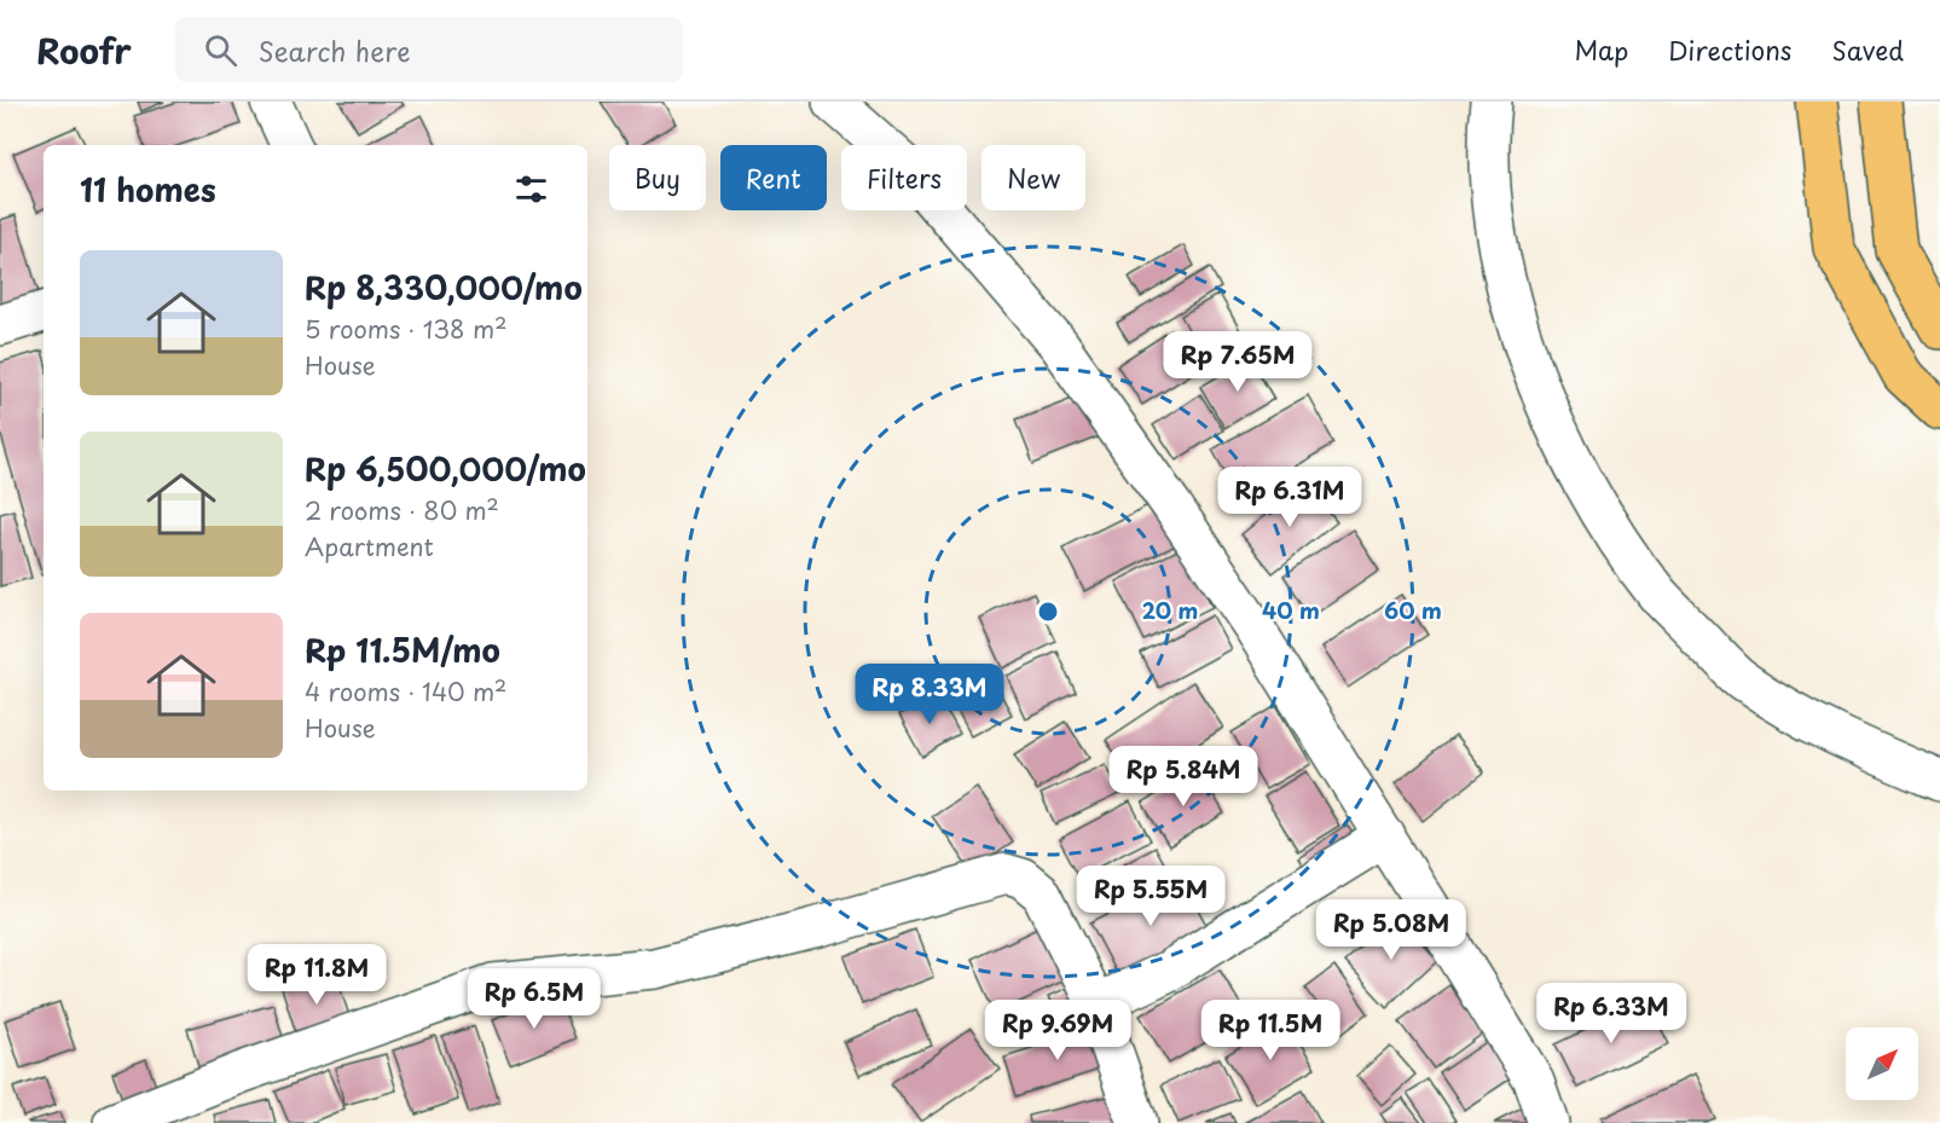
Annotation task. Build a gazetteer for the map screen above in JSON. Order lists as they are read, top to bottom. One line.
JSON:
{"north":"top right","page":{"header":"Roofr","search":"Search here","nav":["Map","Directions","Saved"],"chip":["Buy","Rent","Filters","New"],"heading":"11 homes","list":[{"name":"Rp 8,330,000/mo","note":"5 rooms · 138 m² · House"},{"name":"Rp 6,500,000/mo","note":"2 rooms · 80 m² · Apartment"},{"name":"Rp 11.5M/mo","note":"4 rooms · 140 m² · House"}],"price":["Rp 7.65M","Rp 6.31M","Rp 8.33M","Rp 5.84M","Rp 5.55M","Rp 5.08M","Rp 11.8M","Rp 6.5M","Rp 6.33M","Rp 9.69M","Rp 11.5M"]},"rings":["20 m","40 m","60 m"]}
